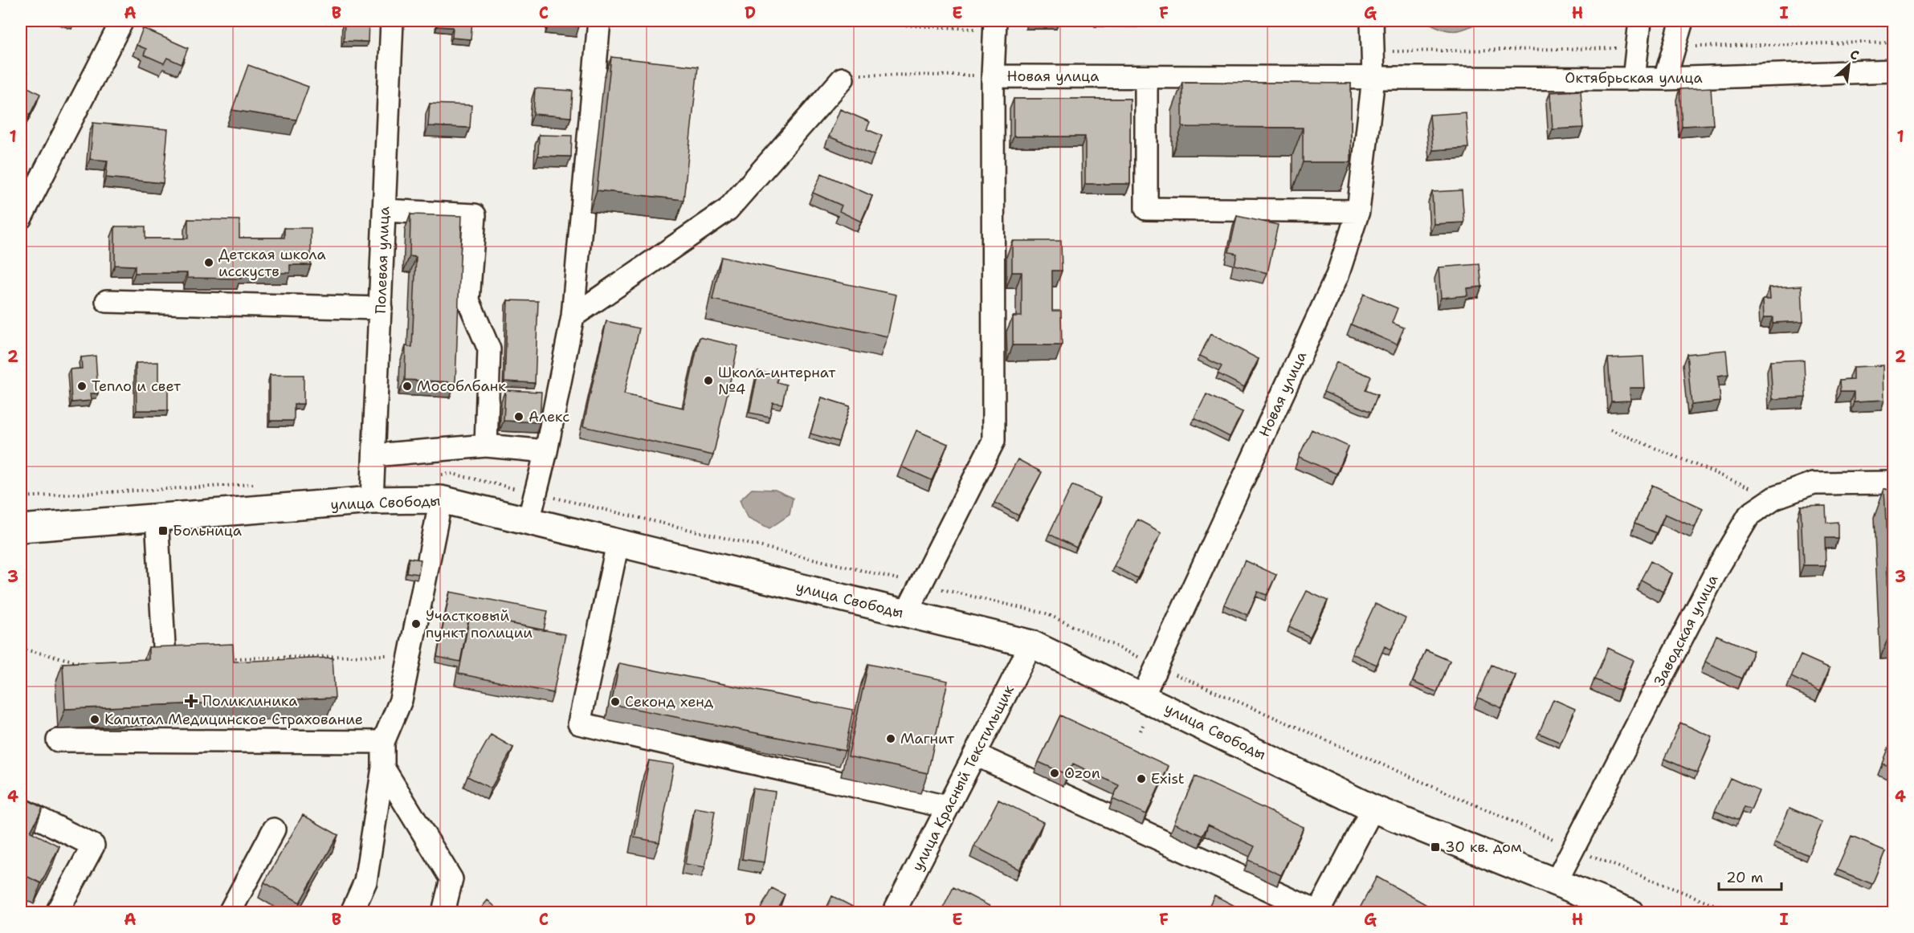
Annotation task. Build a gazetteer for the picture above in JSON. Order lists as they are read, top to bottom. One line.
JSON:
{"streets":{"main road":["улица Свободы"],"street":["Новая улица","Октябрьская улица","Полевая улица","Заводская улица","улица Красный Текстильщик"]},"crossings":[["Новая улица","Октябрьская улица"],["Новая улица","улица Свободы"],["Полевая улица","улица Свободы"],["улица Свободы","Заводская улица"],["улица Свободы","улица Красный Текстильщик"]],"places":{"other":["Детская школа исскуств","Школа-интернат №4","Тепло и свет","Мособлбанк","Алекс","Участковый пункт полиции","Секонд хенд","Капитал Медицинское Страхование","Магнит","Ozon","Exist"],"transit":["Больница","30 кв. дом"],"health":["Поликлиника"]},"scale_bar":"20 m","north":"top right","grid":{"columns":["A","B","C","D","E","F","G","H","I"],"rows":["1","2","3","4"]}}
